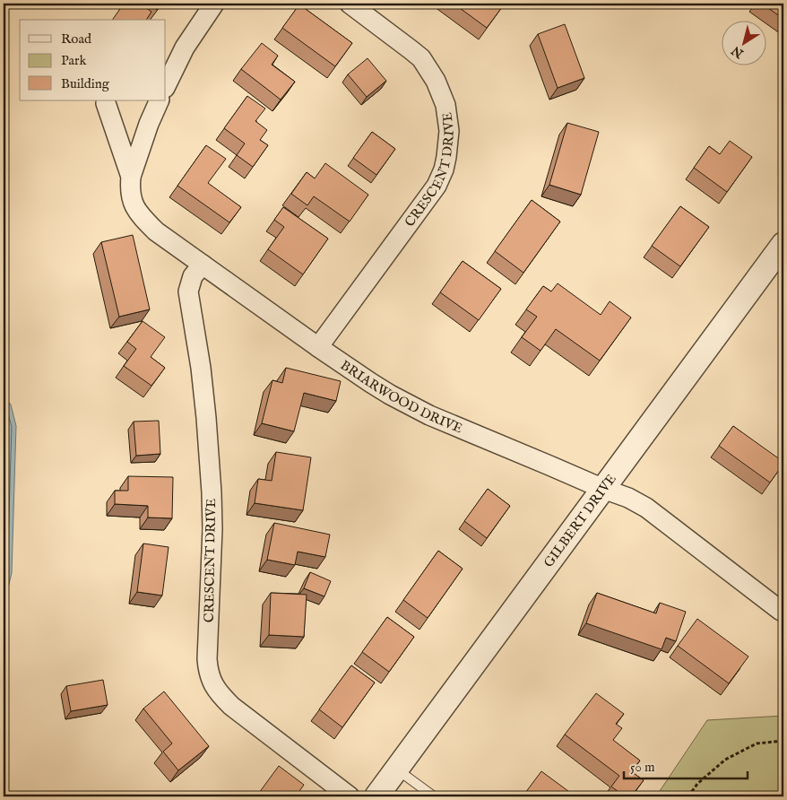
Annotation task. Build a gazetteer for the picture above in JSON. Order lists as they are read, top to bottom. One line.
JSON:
{"streets":{"street":["CRESCENT DRIVE","BRIARWOOD DRIVE","GILBERT DRIVE"]},"crossings":[["CRESCENT DRIVE","BRIARWOOD DRIVE"],["BRIARWOOD DRIVE","GILBERT DRIVE"]],"legend":["Road","Park","Building"],"scale_bar":"50 m","north":"bottom left"}
